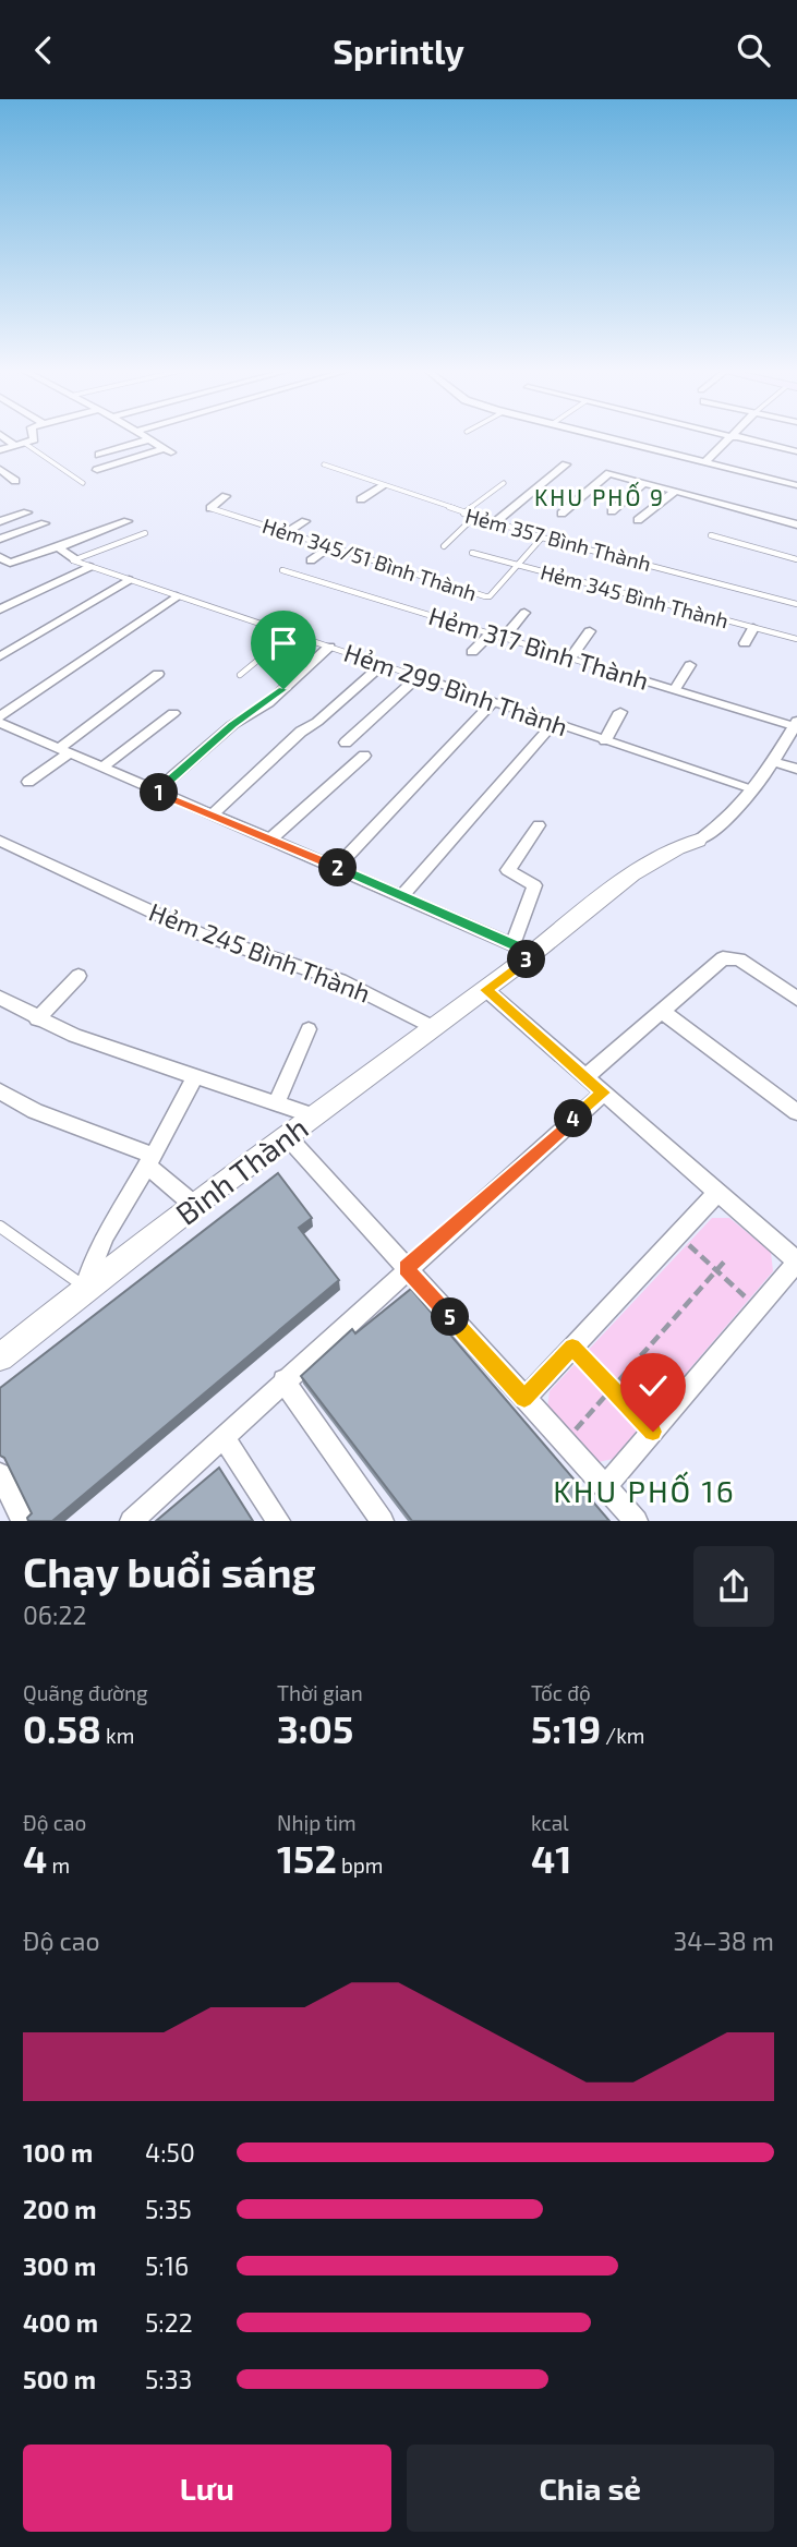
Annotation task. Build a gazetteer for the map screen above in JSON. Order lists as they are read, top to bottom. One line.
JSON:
{"streets":{"street":["Hẻm 245 Bình Thành","Bình Thành"],"lane":["Hẻm 357 Bình Thành","Hẻm 345/51 Bình Thành","Hẻm 345 Bình Thành","Hẻm 317 Bình Thành","Hẻm 299 Bình Thành"]},"crossings":[["Hẻm 345/51 Bình Thành","Hẻm 345 Bình Thành"],["Hẻm 317 Bình Thành","Bình Thành"],["Hẻm 299 Bình Thành","Bình Thành"],["Hẻm 245 Bình Thành","Bình Thành"]],"districts":["KHU PHỐ 9","KHU PHỐ 16"],"page":{"header":"Sprintly","pins":["1","2","3","4","5"],"heading":["Chạy buổi sáng","06:22"],"stats":[["Quãng đường","0.58 km"],["Thời gian","3:05"],["Tốc độ","5:19 /km"],["Độ cao","4 m"],["Nhịp tim","152 bpm"],["kcal","41"]],"chart":["Độ cao","34–38 m"],"list":[{"name":"100 m","note":"4:50"},{"name":"200 m","note":"5:35"},{"name":"300 m","note":"5:16"},{"name":"400 m","note":"5:22"},{"name":"500 m","note":"5:33"}],"buttons":["Lưu","Chia sẻ"]}}
